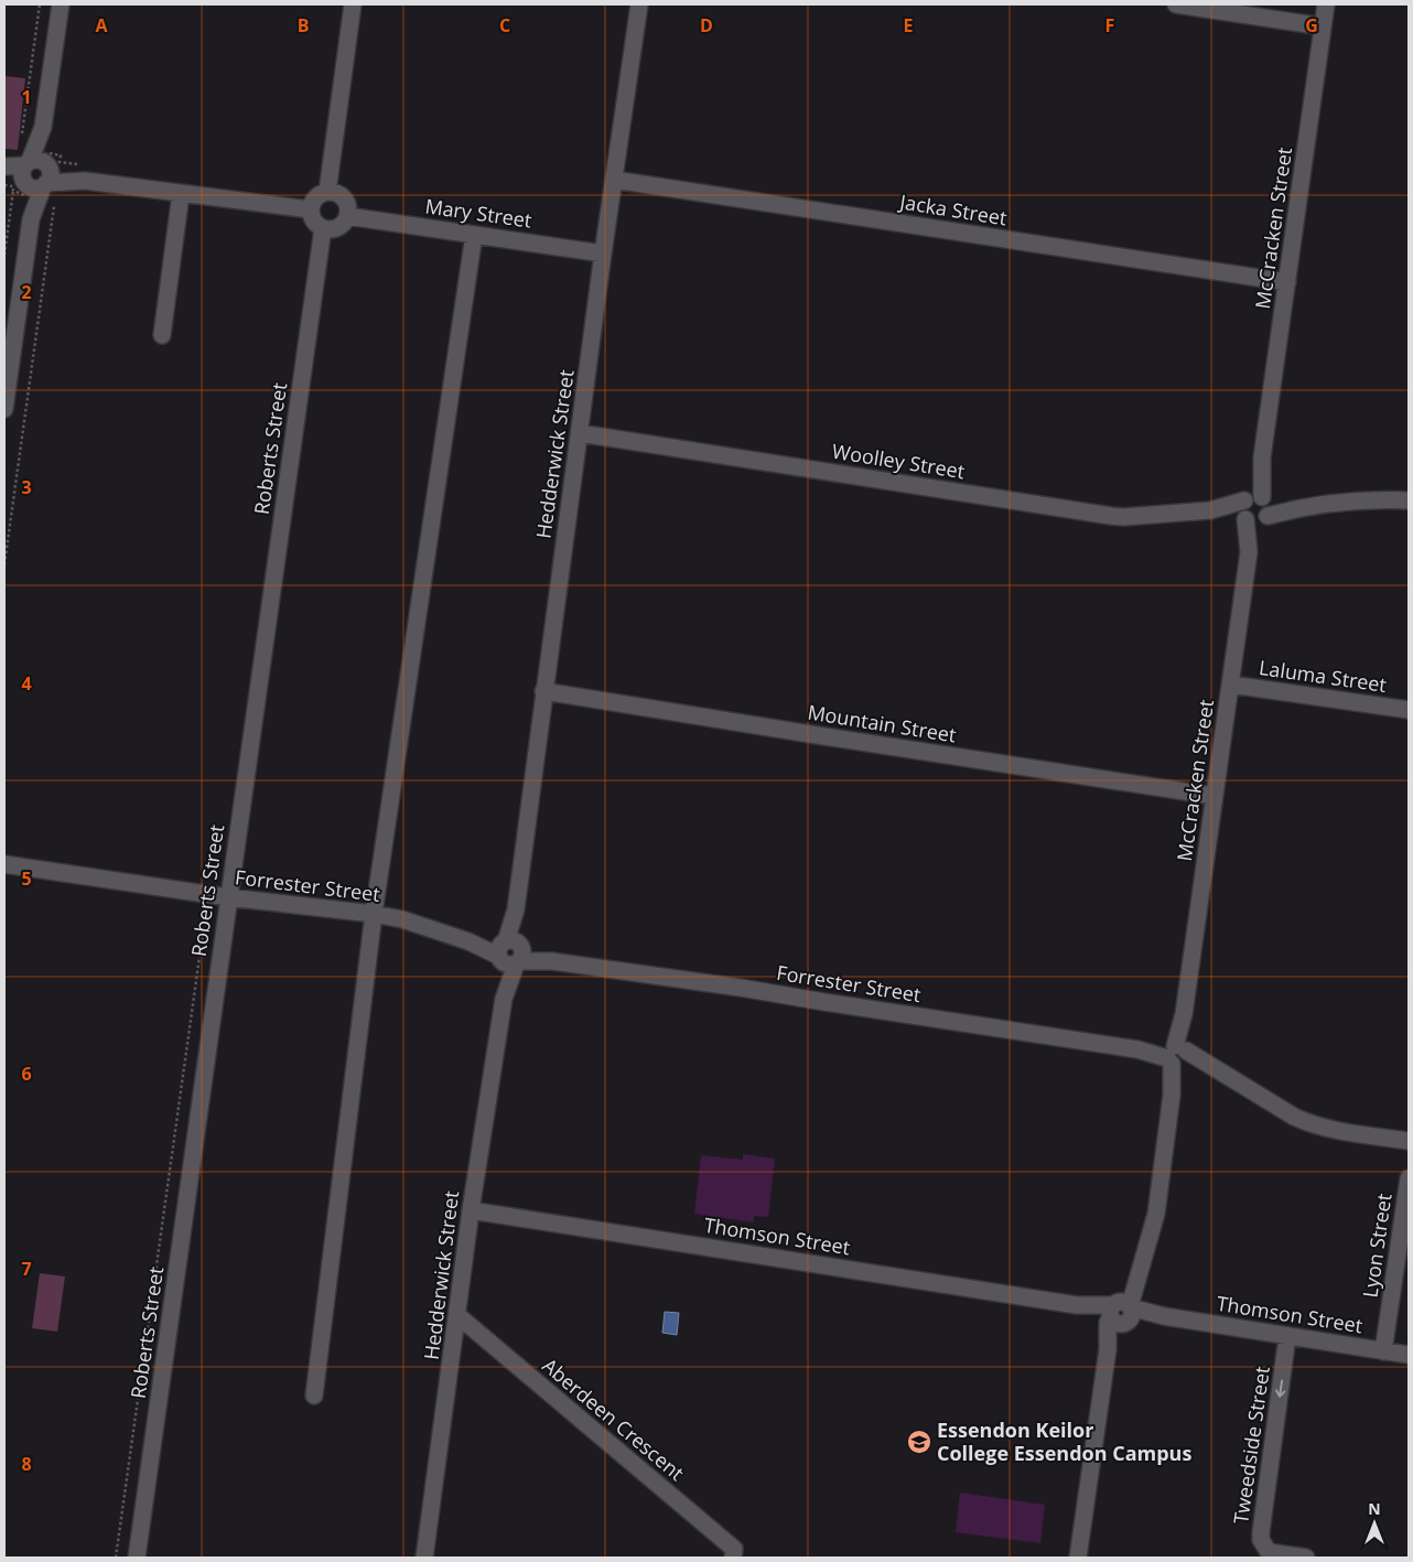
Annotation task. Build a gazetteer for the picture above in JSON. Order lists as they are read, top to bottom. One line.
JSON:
{"streets":{"street":["Jacka Street","Mary Street","McCracken Street","Roberts Street","Hedderwick Street","Woolley Street","Laluma Street","Mountain Street","Forrester Street","Thomson Street","Lyon Street","Aberdeen Crescent","Tweedside Street"]},"crossings":[["Jacka Street","McCracken Street"],["Jacka Street","Hedderwick Street"],["Mary Street","Roberts Street"],["Mary Street","Hedderwick Street"],["McCracken Street","Woolley Street"],["McCracken Street","Laluma Street"],["McCracken Street","Mountain Street"],["McCracken Street","Forrester Street"],["McCracken Street","Thomson Street"],["Roberts Street","Forrester Street"],["Hedderwick Street","Woolley Street"],["Hedderwick Street","Mountain Street"],["Hedderwick Street","Forrester Street"],["Hedderwick Street","Thomson Street"],["Hedderwick Street","Aberdeen Crescent"],["Thomson Street","Lyon Street"],["Thomson Street","Tweedside Street"]],"one_way":["Tweedside Street"],"places":{"school or university":["Essendon Keilor College Essendon Campus"]},"north":"top","grid":{"columns":["A","B","C","D","E","F","G"],"rows":["1","2","3","4","5","6","7","8"]}}
